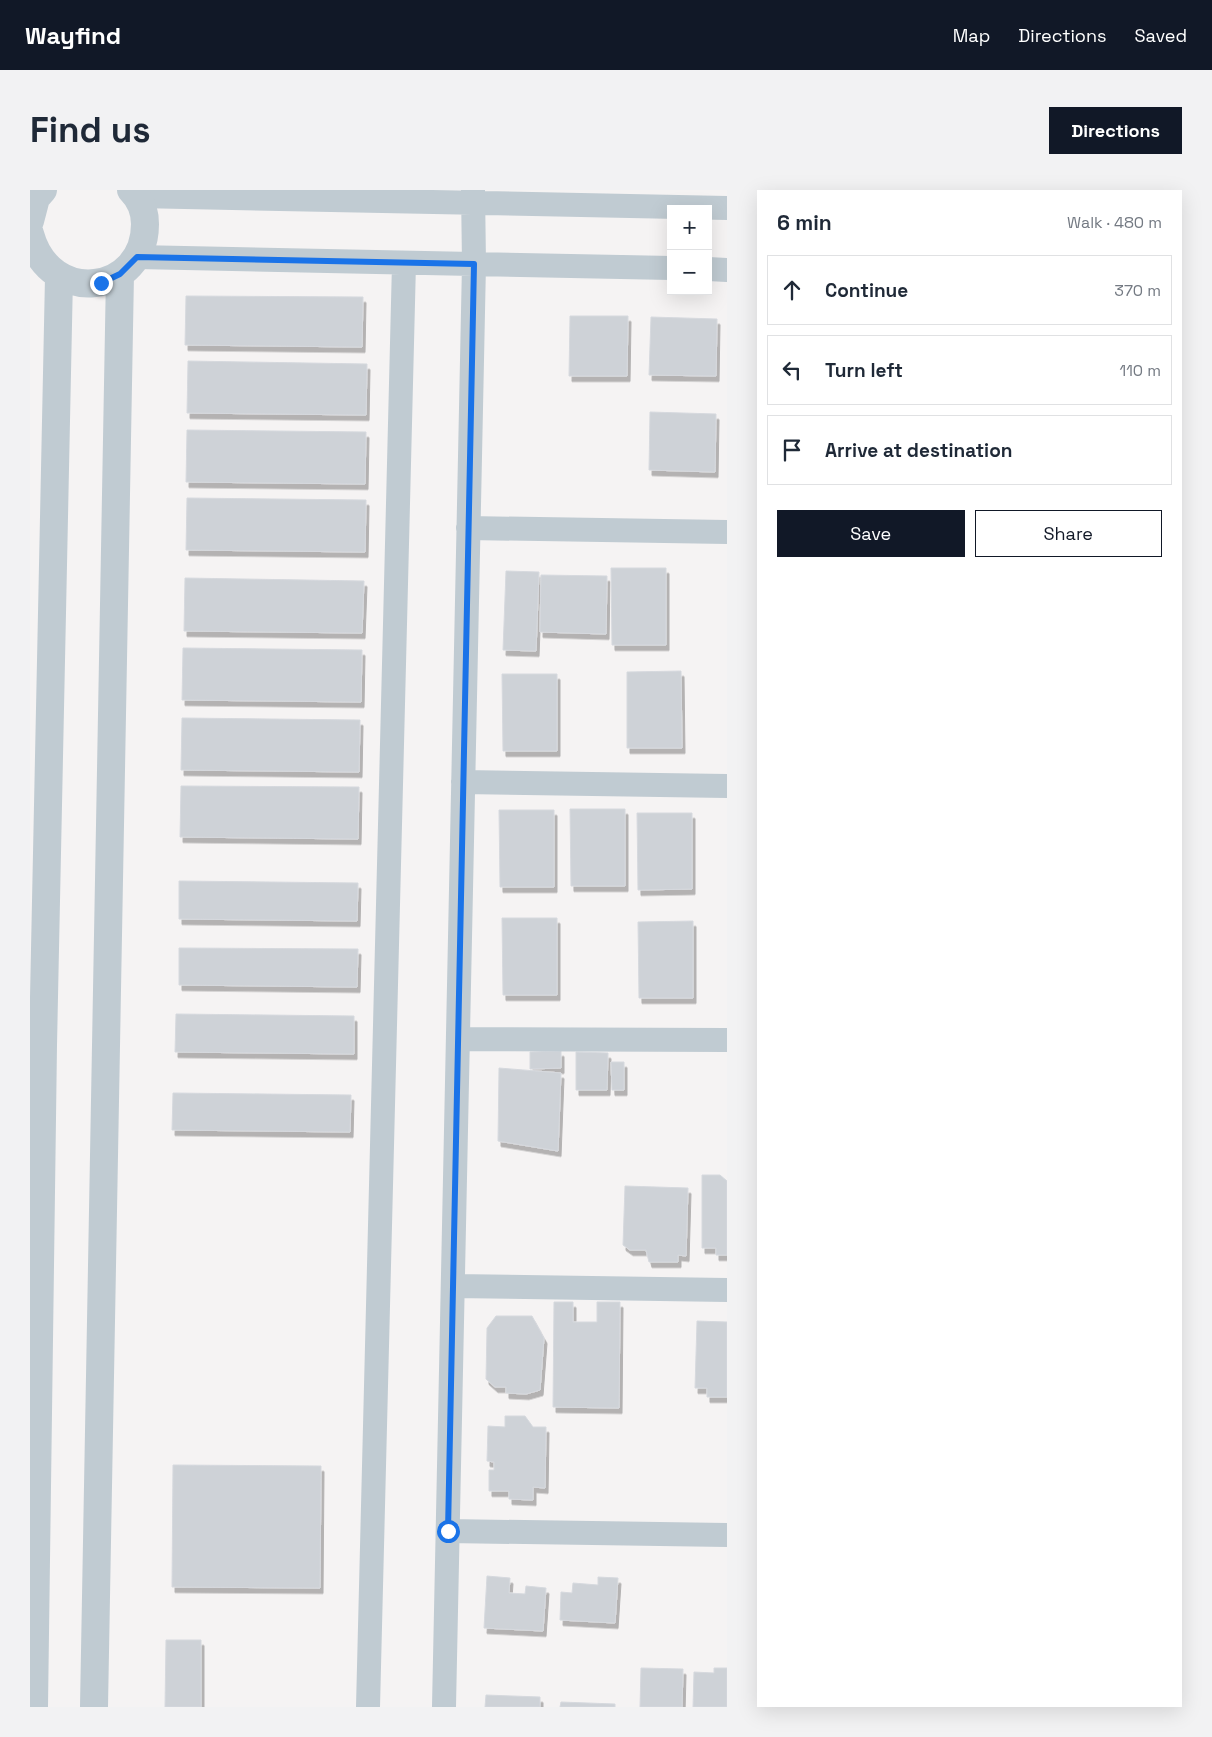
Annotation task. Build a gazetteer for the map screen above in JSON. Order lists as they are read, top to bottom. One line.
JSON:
{"page":{"header":"Wayfind","nav":["Map","Directions","Saved"],"buttons":["Directions",["Save","Share"]],"title":"Find us","heading":["6 min","Walk · 480 m"],"map_buttons":["+","−"],"list":[["Continue","370 m"],["Turn left","110 m"],"Arrive at destination"]}}
